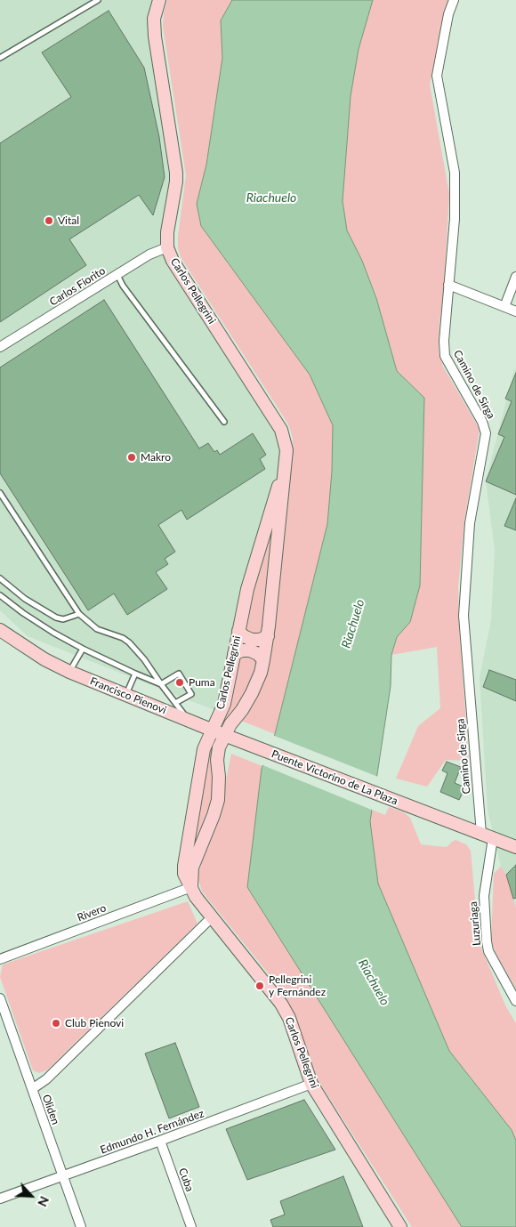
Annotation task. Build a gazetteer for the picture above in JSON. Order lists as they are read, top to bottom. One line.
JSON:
{"streets":{"street":["Carlos Fiorito","Carlos Pellegrini","Camino de Sirga","Francisco Pienovi","Puente Victorino de La Plaza","Rivero","Luzuriaga","Oliden","Edmundo H. Fernández","Cuba"]},"crossings":[["Carlos Fiorito","Carlos Pellegrini"],["Carlos Pellegrini","Francisco Pienovi"],["Carlos Pellegrini","Rivero"],["Carlos Pellegrini","Edmundo H. Fernández"],["Camino de Sirga","Puente Victorino de La Plaza"],["Camino de Sirga","Luzuriaga"],["Francisco Pienovi","Puente Victorino de La Plaza"],["Puente Victorino de La Plaza","Luzuriaga"],["Oliden","Edmundo H. Fernández"],["Edmundo H. Fernández","Cuba"]],"water":["Riachuelo"],"places":["Vital","Makro","Puma","Pellegrini y Fernández","Club Pienovi"],"north":"bottom right"}
